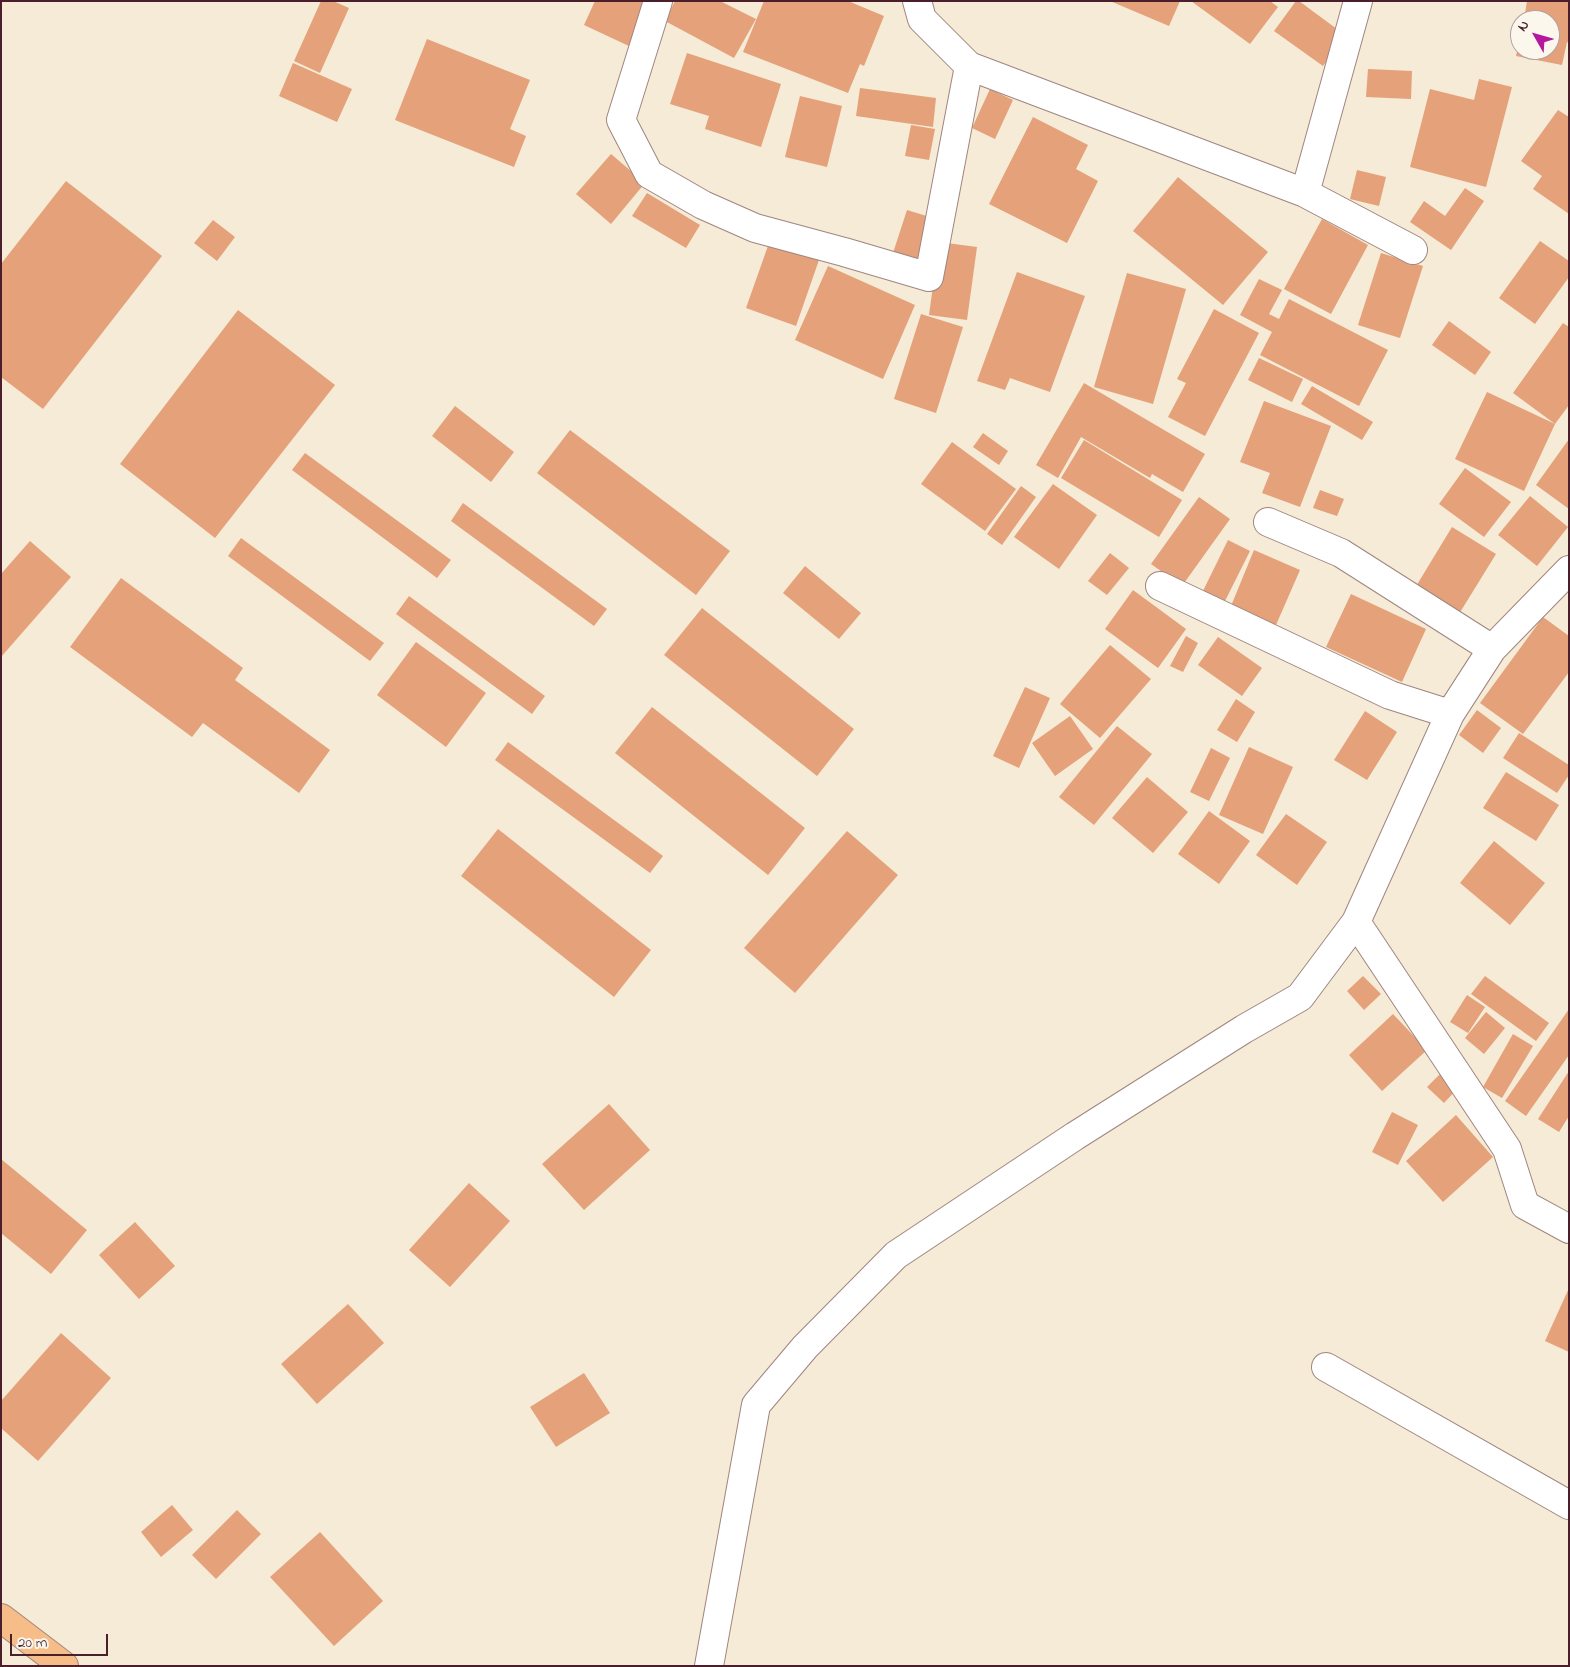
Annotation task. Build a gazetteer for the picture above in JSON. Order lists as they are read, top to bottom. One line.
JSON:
{"scale_bar":"20 m","north":"top left"}
